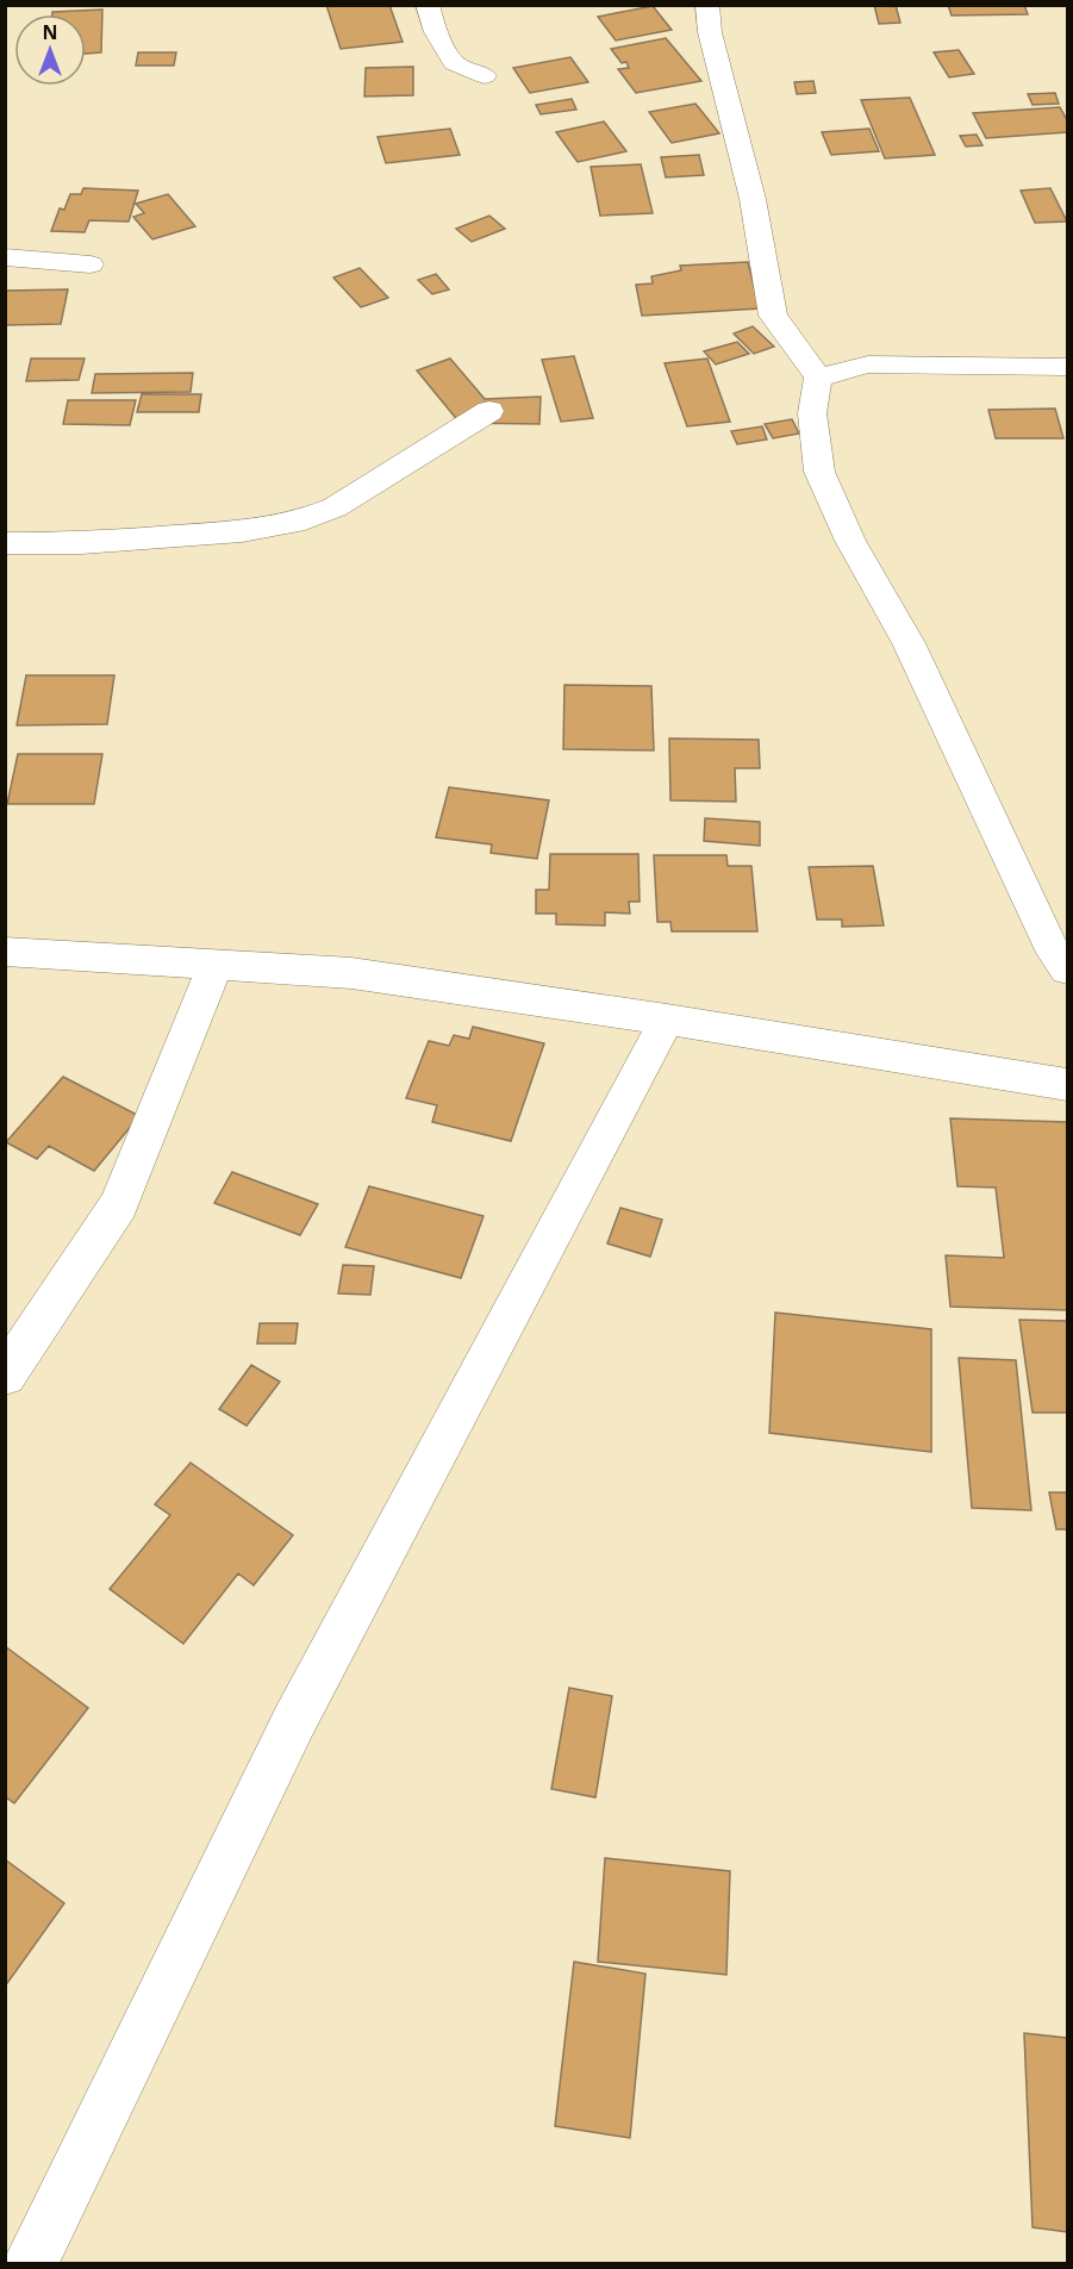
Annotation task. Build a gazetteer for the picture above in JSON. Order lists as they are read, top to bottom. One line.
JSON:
{"north":"top"}
